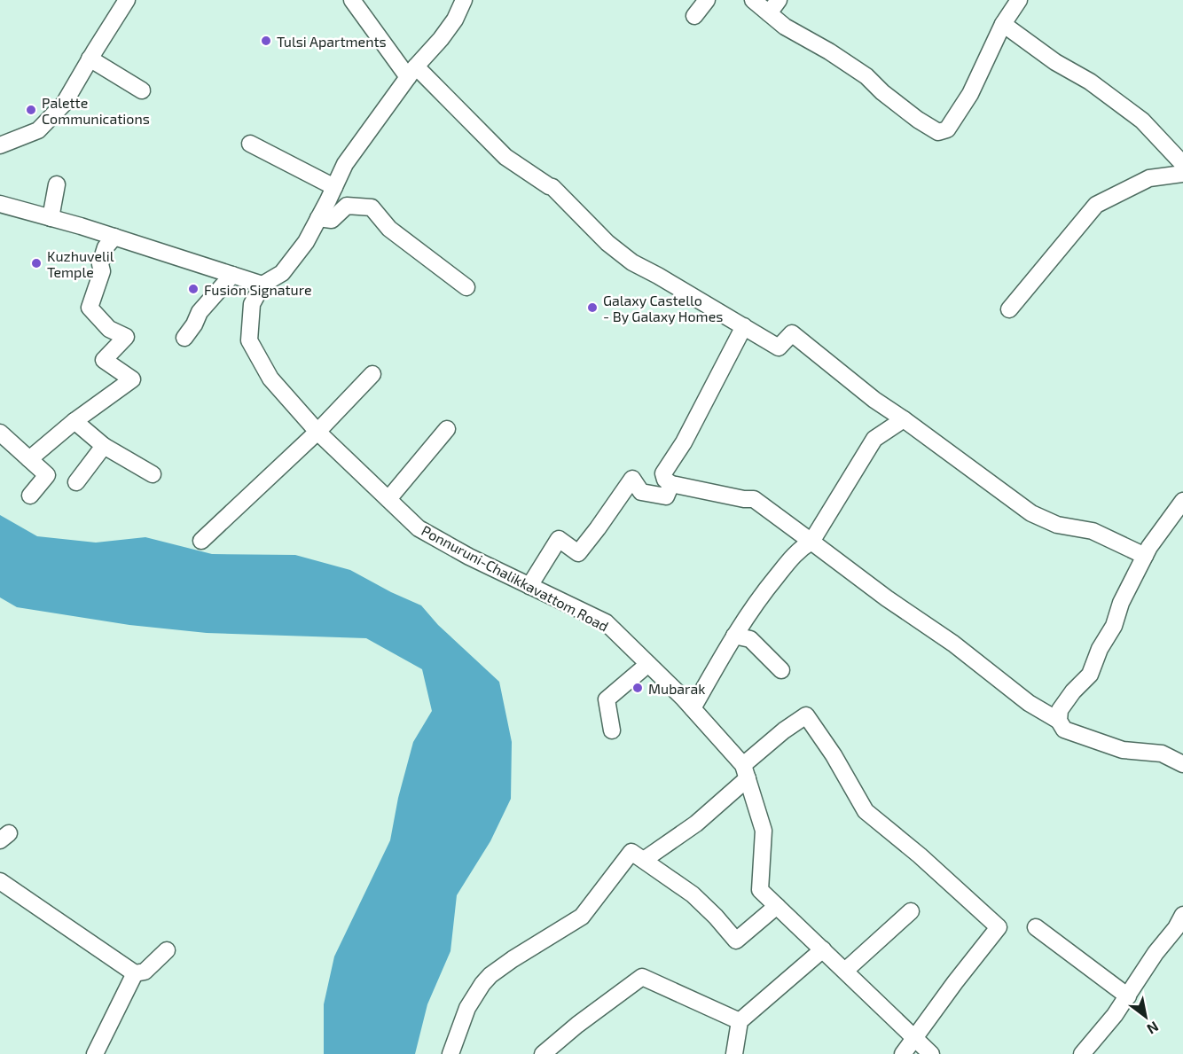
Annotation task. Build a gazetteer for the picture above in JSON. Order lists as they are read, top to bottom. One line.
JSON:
{"streets":{"street":["Ponnuruni-Chalikkavattom Road"]},"places":["Tulsi Apartments","Palette Communications","Kuzhuvelil Temple","Fusion Signature","Galaxy Castello - By Galaxy Homes","Mubarak"],"north":"bottom right"}
